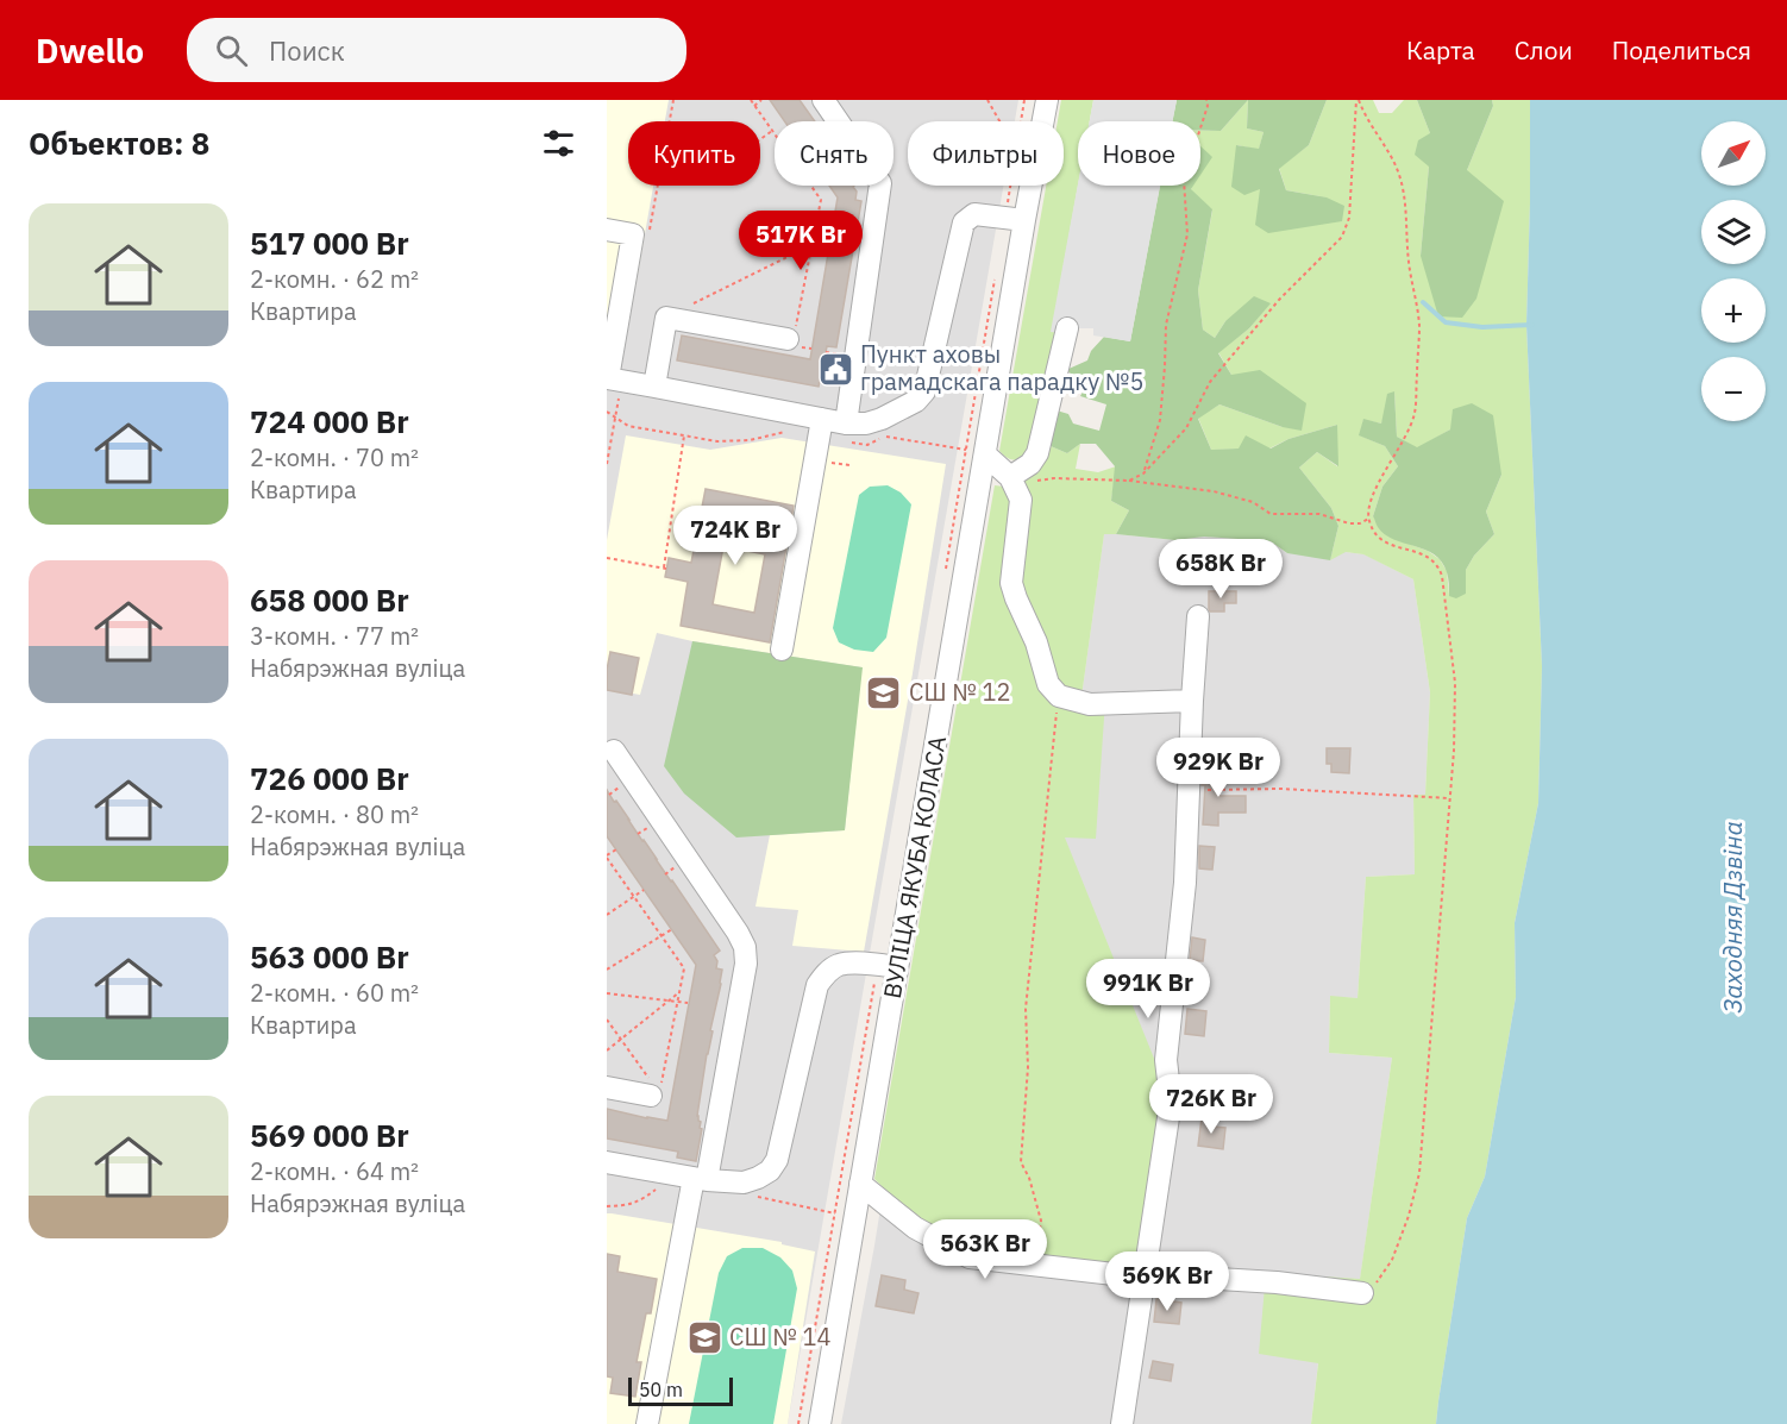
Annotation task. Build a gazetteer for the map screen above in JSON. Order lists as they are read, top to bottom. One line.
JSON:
{"streets":{"street":["ВУЛІЦА ЯКУБА КОЛАСА"]},"water":["Заходняя Дзвіна"],"places":{"public building":["Пункт аховы грамадскага парадку №5"],"school or university":["СШ № 12","СШ № 14"]},"scale_bar":"50 m","north":"top right","page":{"header":"Dwello","search":"Поиск","nav":["Карта","Слои","Поделиться"],"heading":"Объектов: 8","map_buttons":["+","−"],"chip":["Купить","Снять","Фильтры","Новое"],"list":[{"name":"517 000 Br","note":"2-комн. · 62 m² · Квартира"},{"name":"724 000 Br","note":"2-комн. · 70 m² · Квартира"},{"name":"658 000 Br","note":"3-комн. · 77 m² · Набярэжная вуліца"},{"name":"726 000 Br","note":"2-комн. · 80 m² · Набярэжная вуліца"},{"name":"563 000 Br","note":"2-комн. · 60 m² · Квартира"},{"name":"569 000 Br","note":"2-комн. · 64 m² · Набярэжная вуліца"}],"price":["517K Br","724K Br","658K Br","929K Br","991K Br","726K Br","563K Br","569K Br"],"scale":"50 m"}}
